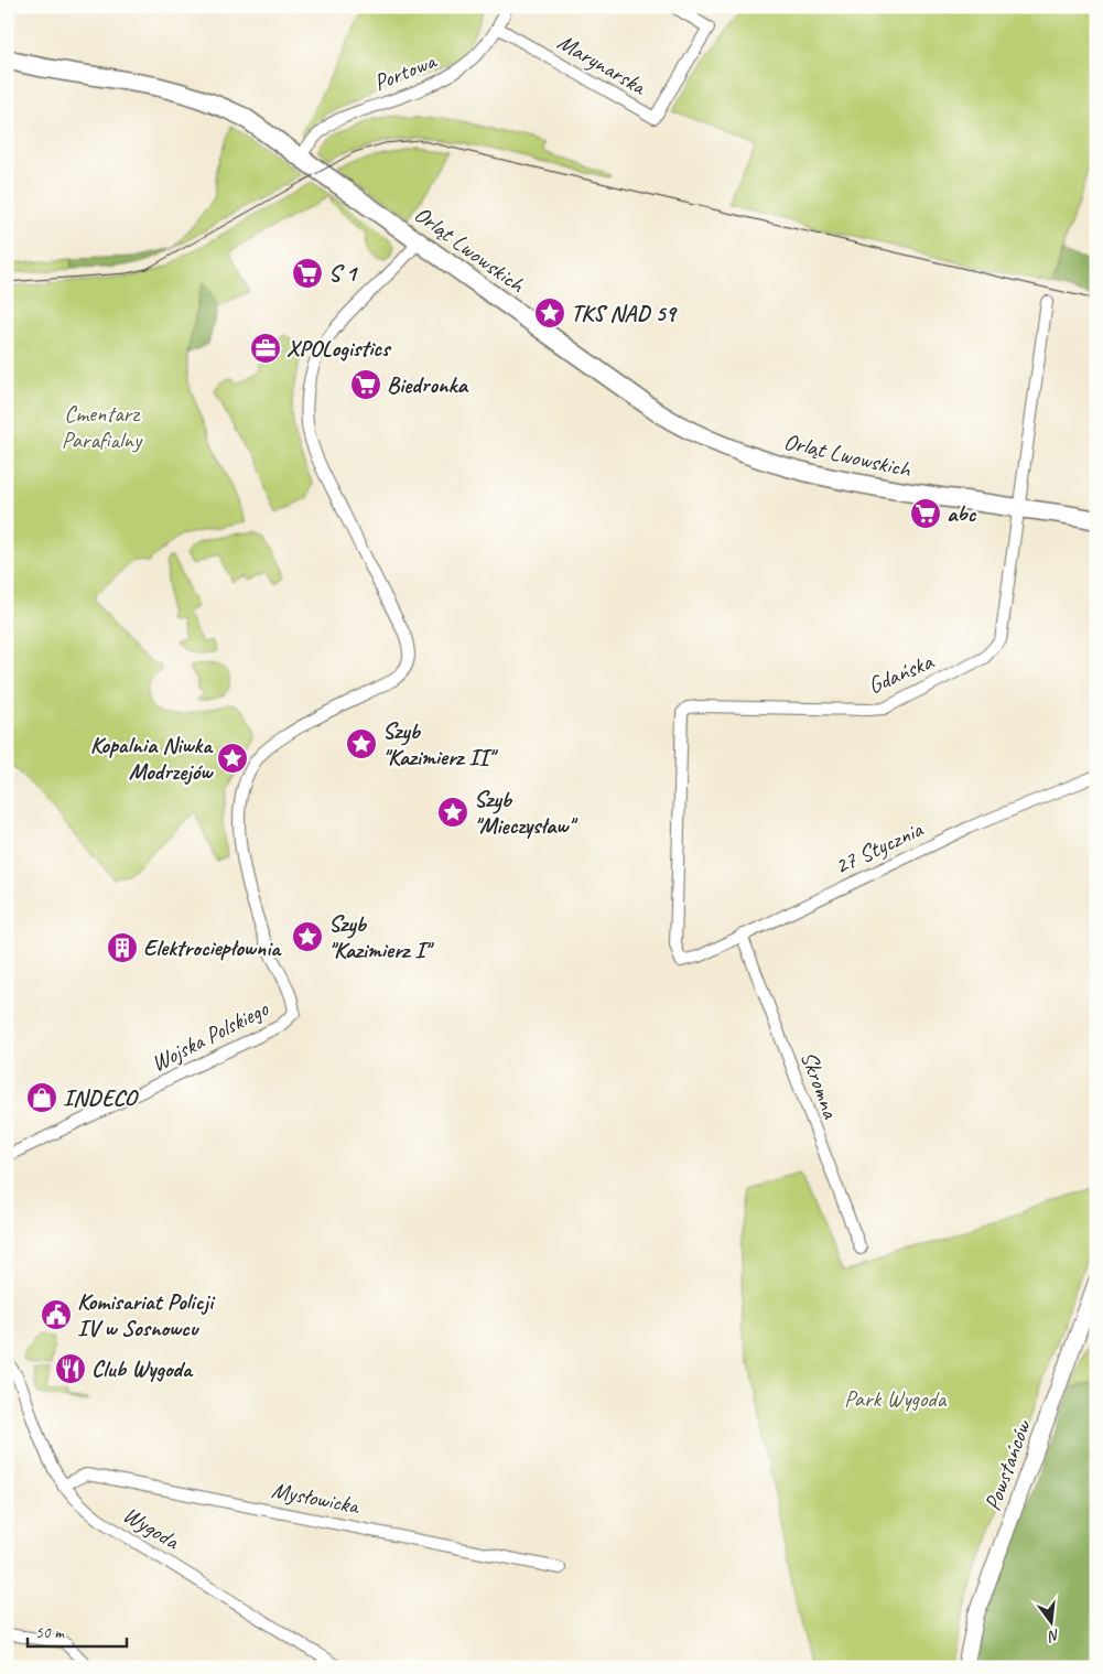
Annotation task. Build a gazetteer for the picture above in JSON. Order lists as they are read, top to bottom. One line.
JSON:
{"streets":{"main road":["Orląt Lwowskich"],"street":["Marynarska","Portowa","Gdańska","27 Stycznia","Wojska Polskiego","Skromna","Powstańców","Mysłowicka","Wygoda"]},"crossings":[["Marynarska","Portowa"],["Portowa","Orląt Lwowskich"],["Orląt Lwowskich","Gdańska"],["Orląt Lwowskich","Wojska Polskiego"],["Gdańska","27 Stycznia"],["27 Stycznia","Skromna"],["Mysłowicka","Wygoda"]],"parks":["Cmentarz Parafialny","Park Wygoda"],"places":{"supermarket":["S 1","Biedronka","abc"],"place":["TKS NAD 59","Szyb \"Kazimierz II\"","Kopalnia Niwka Modrzejów","Szyb \"Mieczysław\"","Szyb \"Kazimierz I\""],"office":["XPOLogistics"],"building":["Elektrociepłownia"],"shop":["INDECO"],"public building":["Komisariat Policji IV w Sosnowcu"],"restaurant":["Club Wygoda"]},"scale_bar":"50 m","north":"bottom"}
